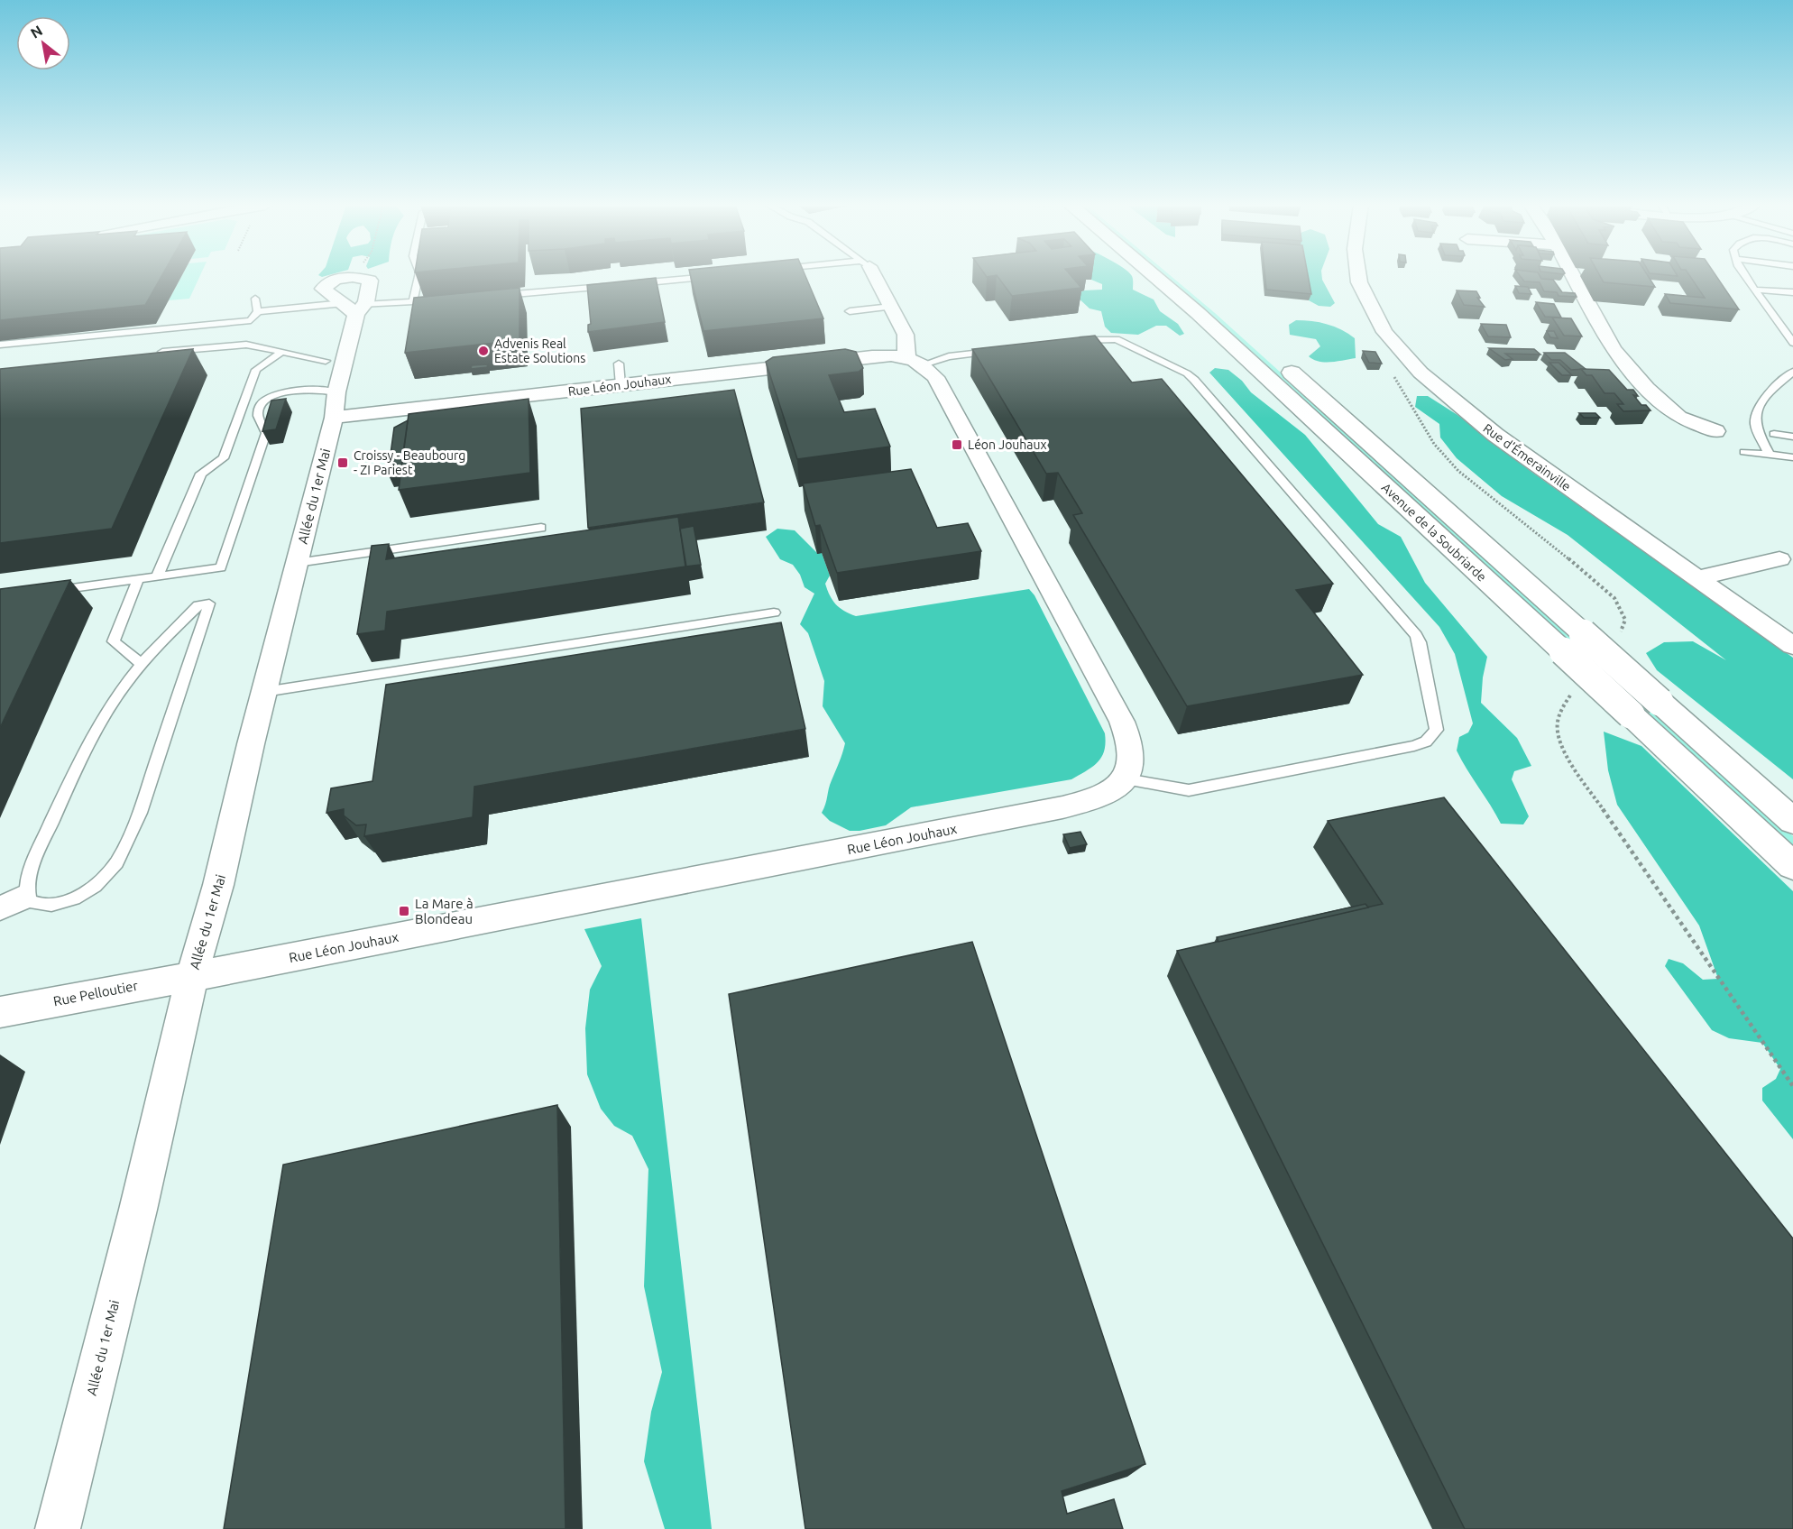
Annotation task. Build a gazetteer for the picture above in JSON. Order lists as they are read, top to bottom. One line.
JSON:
{"streets":{"street":["Rue Léon Jouhaux","Rue d'Émerainville","Allée du 1er Mai","Avenue de la Soubriarde","Rue Pelloutier"]},"crossings":[["Rue Léon Jouhaux","Allée du 1er Mai"],["Rue Léon Jouhaux","Rue Pelloutier"],["Allée du 1er Mai","Rue Pelloutier"]],"places":{"other":["Advenis Real Estate Solutions"],"transit":["Léon Jouhaux","Croissy - Beaubourg - ZI Pariest","La Mare à Blondeau"]},"north":"top left"}
